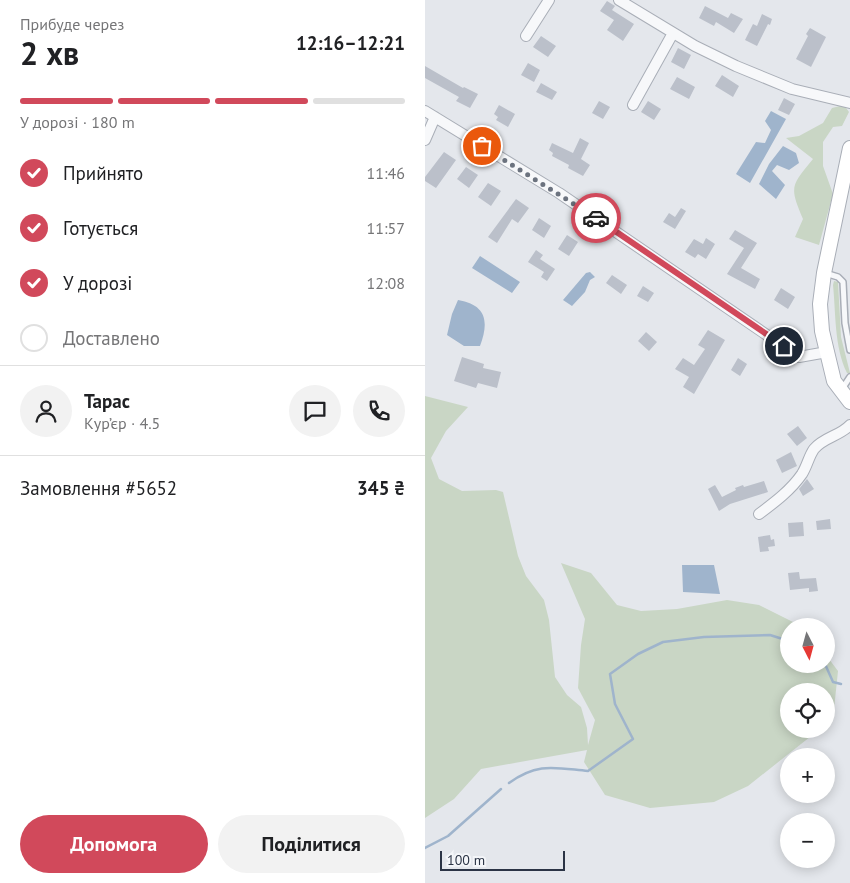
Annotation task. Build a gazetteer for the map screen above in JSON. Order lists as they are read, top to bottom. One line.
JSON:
{"scale_bar":"100 m","north":"bottom","page":{"heading":["2 хв","Прибуде через","12:16–12:21"],"panel":["Тарас","Кур’єр · 4.5","Замовлення #5652","345 ₴"],"bar":"У дорозі · 180 m","list":[["Прийнято","11:46"],["Готується","11:57"],["У дорозі","12:08"],"Доставлено"],"map_buttons":["+","−"],"buttons":["Допомога","Поділитися"],"scale":"100 m"}}
